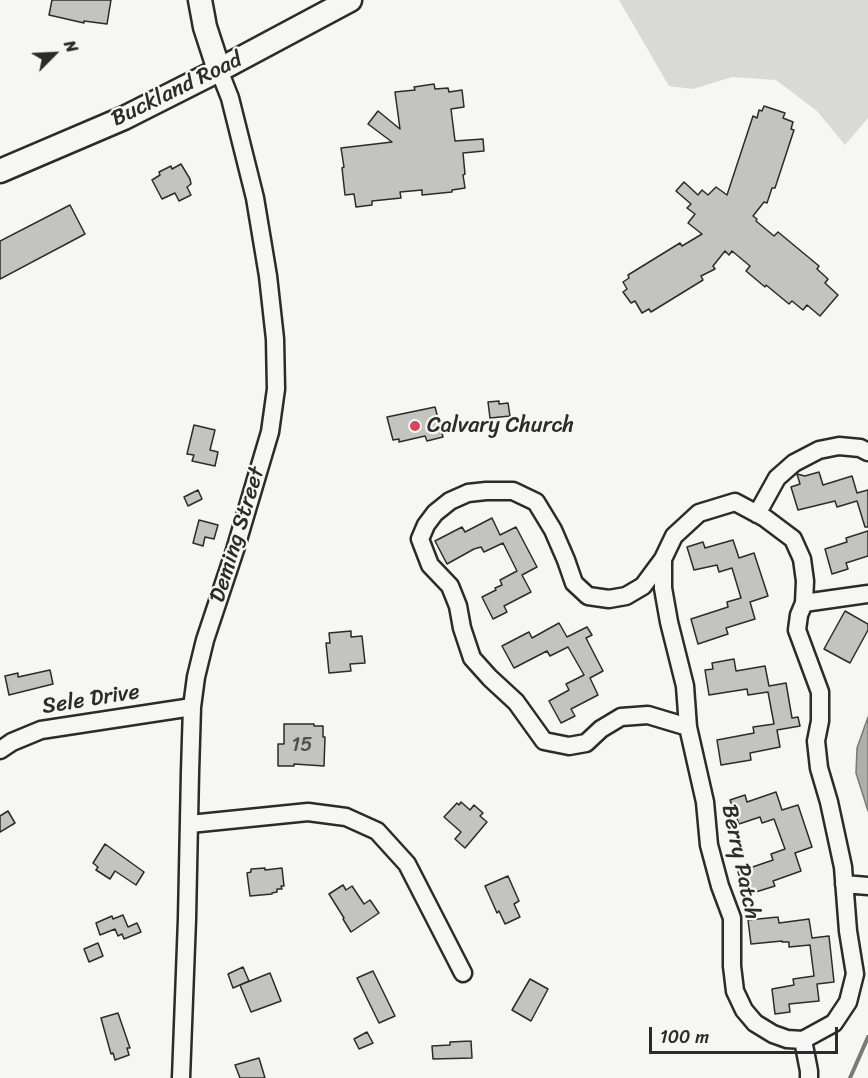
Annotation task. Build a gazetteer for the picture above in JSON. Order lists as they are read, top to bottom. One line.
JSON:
{"streets":{"main road":["Buckland Road","Deming Street"],"street":["Sele Drive","Berry Patch"]},"crossings":[["Buckland Road","Deming Street"],["Deming Street","Sele Drive"]],"places":["Calvary Church"],"house_numbers":["15"],"scale_bar":"100 m","north":"top right"}
